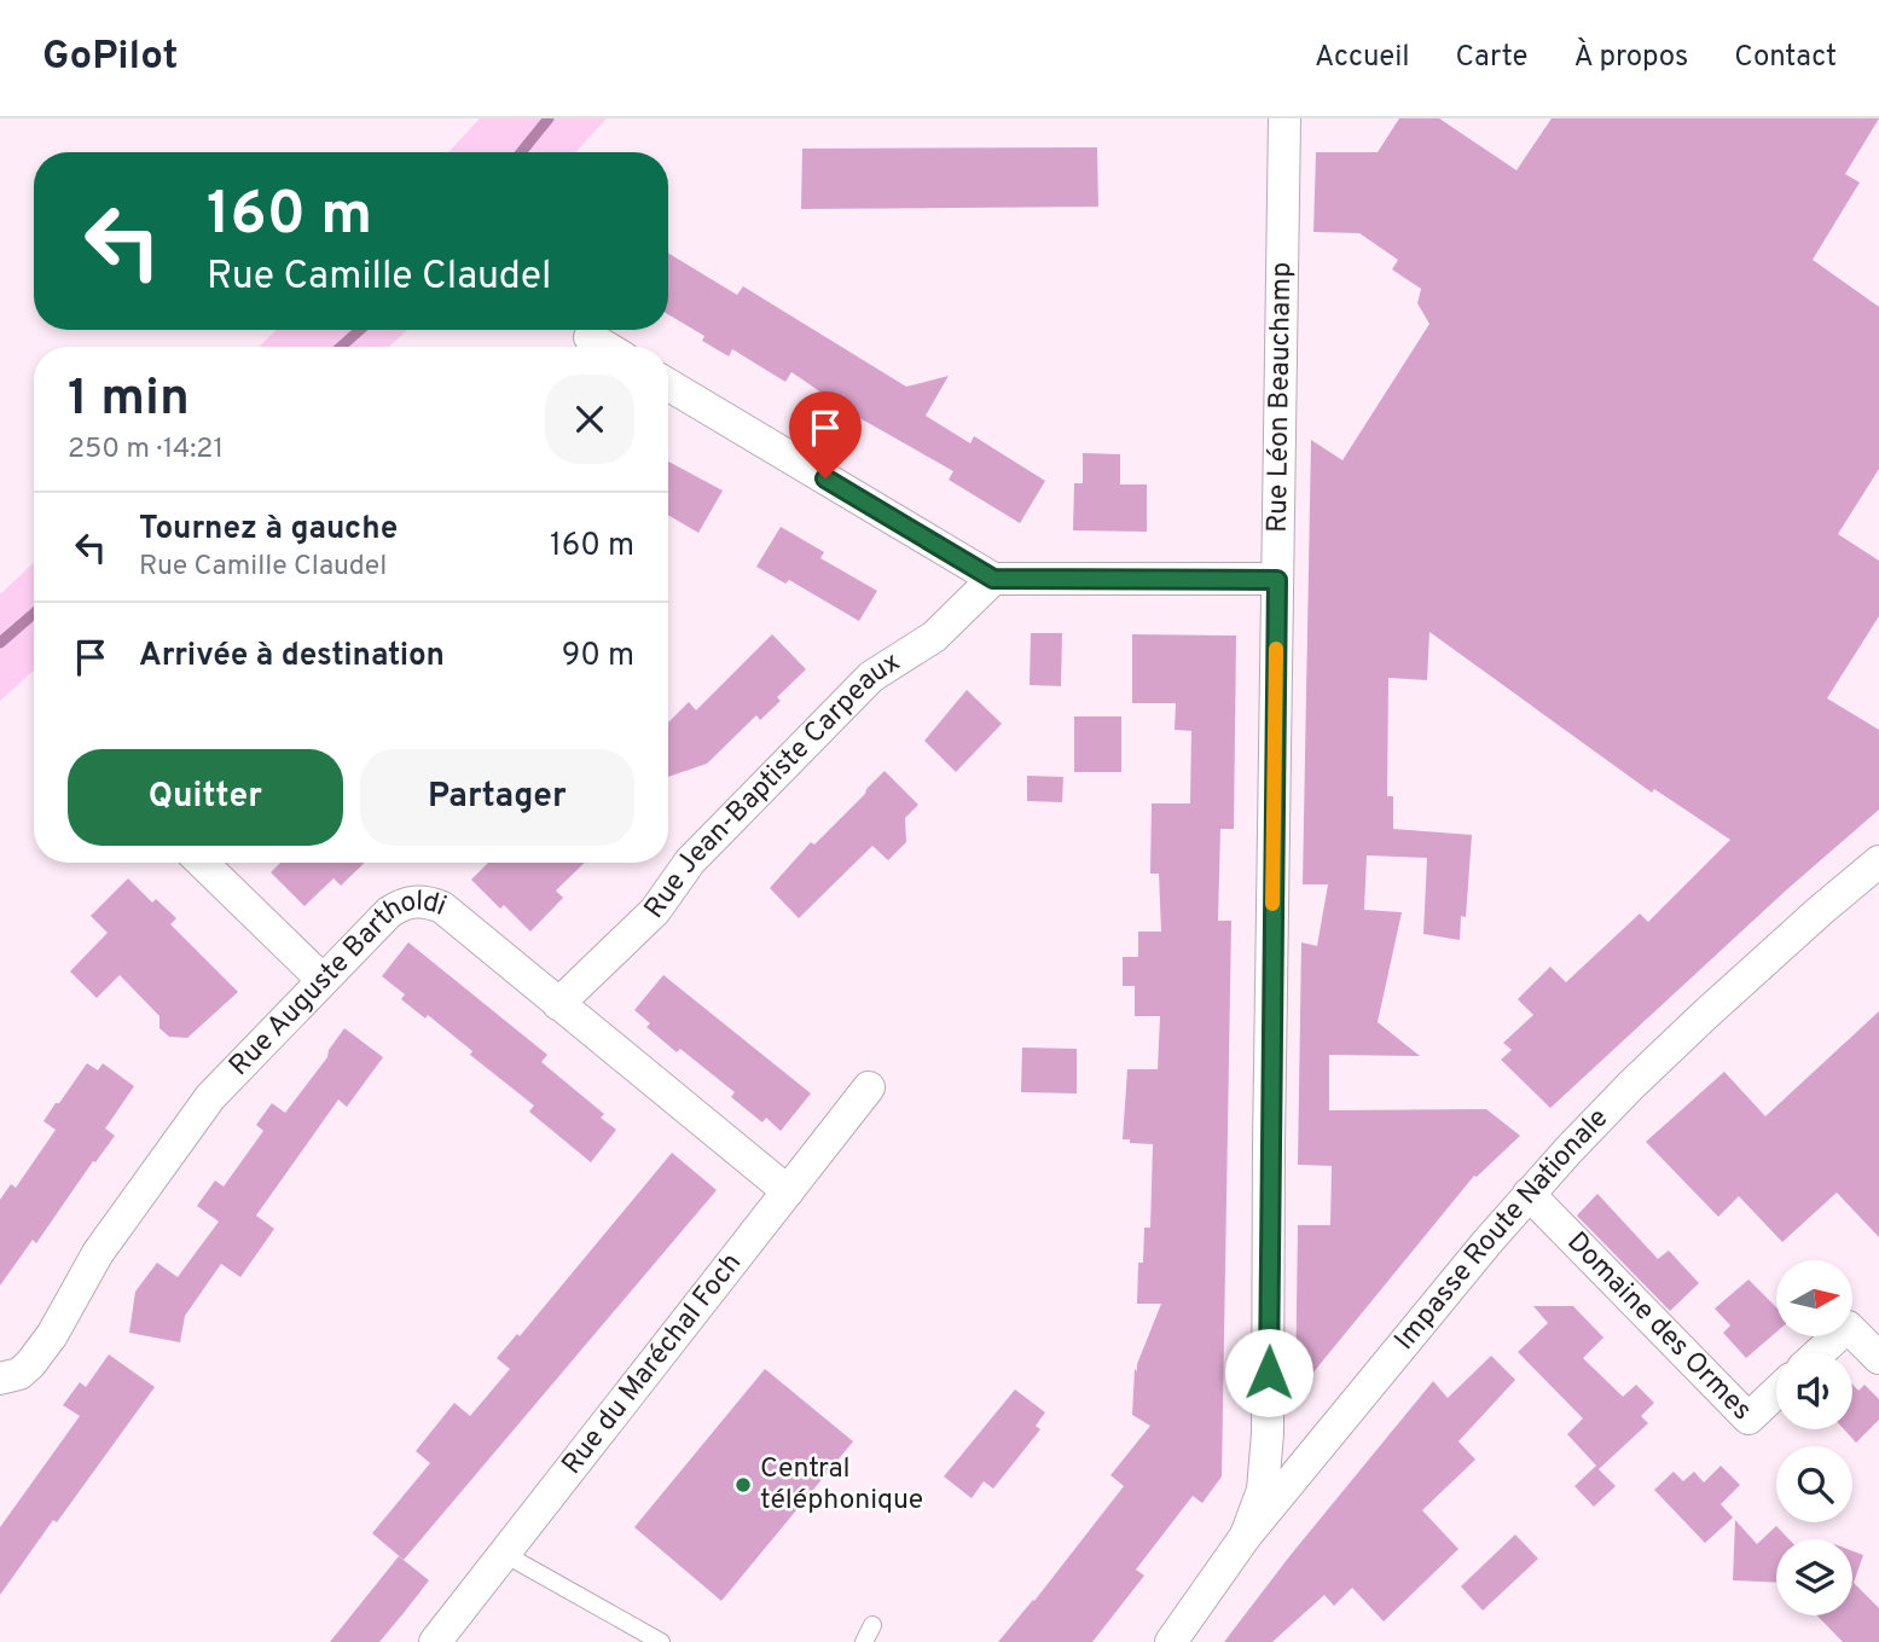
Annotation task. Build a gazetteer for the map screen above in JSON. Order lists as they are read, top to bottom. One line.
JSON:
{"streets":{"street":["Rue Léon Beauchamp","Rue Jean-Baptiste Carpeaux","Rue Auguste Bartholdi","Impasse Route Nationale","Domaine des Ormes","Rue du Maréchal Foch"]},"crossings":[["Rue Léon Beauchamp","Impasse Route Nationale"],["Rue Jean-Baptiste Carpeaux","Rue Auguste Bartholdi"],["Rue Auguste Bartholdi","Rue du Maréchal Foch"],["Impasse Route Nationale","Domaine des Ormes"]],"places":["Central téléphonique"],"north":"right","page":{"header":"GoPilot","nav":["Accueil","Carte","À propos","Contact"],"turn":["160 m","Rue Camille Claudel"],"heading":["1 min","250 m · 14:21"],"list":[{"name":"Tournez à gauche","note":"Rue Camille Claudel","value":"160 m"},{"name":"Arrivée à destination","value":"90 m"}],"buttons":["Quitter","Partager"]}}
